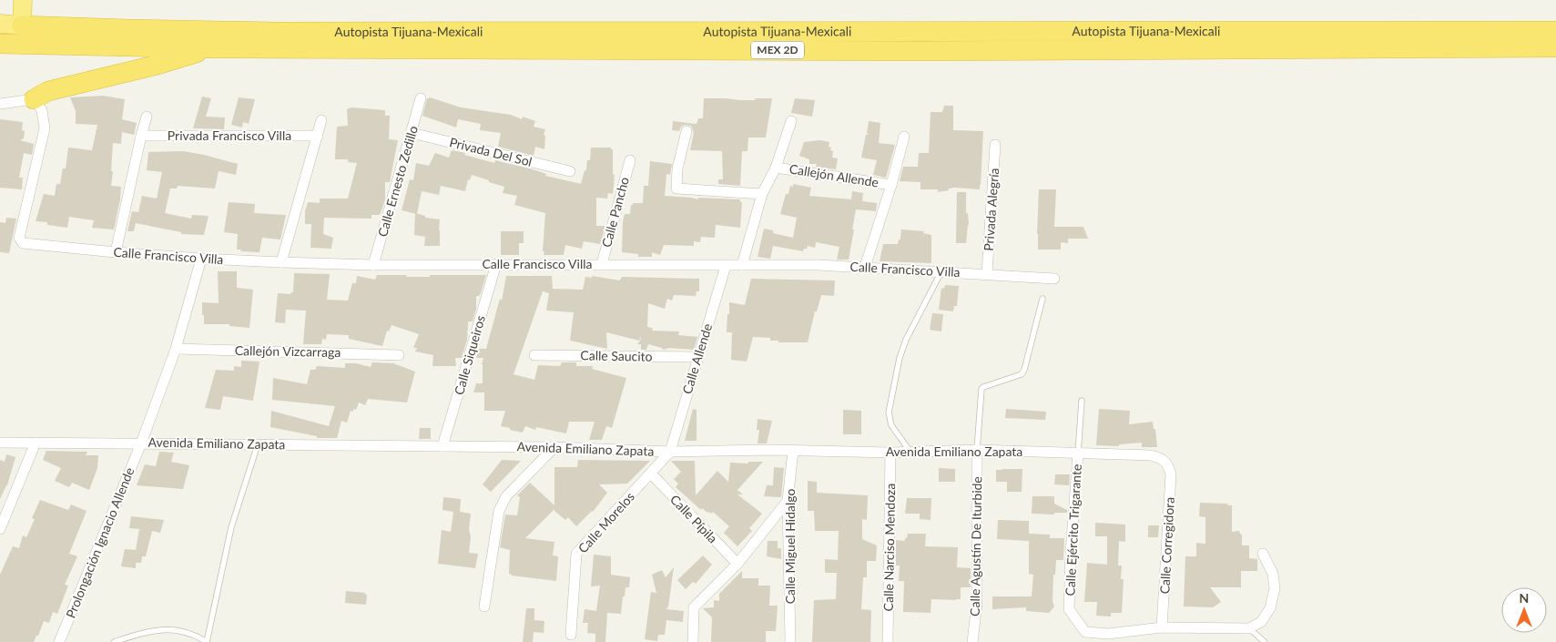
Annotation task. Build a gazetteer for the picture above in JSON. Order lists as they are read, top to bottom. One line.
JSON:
{"streets":{"highway":["Autopista Tijuana-Mexicali","MEX 2D"],"street":["Privada Francisco Villa","Privada Del Sol","Callejón Allende","Calle Ernesto Zedillo","Privada Alegría","Calle Pancho","Calle Francisco Villa","Callejón Vizcarraga","Calle Siqueiros","Calle Saucito","Calle Allende","Avenida Emiliano Zapata","Calle Pípila","Calle Morelos","Calle Ejército Trigarante","Prolongación Ignacio Allende","Calle Corregidora","Calle Miguel Hidalgo","Calle Agustín De Iturbide","Calle Narciso Mendoza"]},"crossings":[["Privada Del Sol","Calle Ernesto Zedillo"],["Calle Ernesto Zedillo","Calle Francisco Villa"],["Privada Alegría","Calle Francisco Villa"],["Calle Pancho","Calle Francisco Villa"],["Calle Francisco Villa","Calle Siqueiros"],["Calle Francisco Villa","Calle Allende"],["Calle Francisco Villa","Prolongación Ignacio Allende"],["Callejón Vizcarraga","Prolongación Ignacio Allende"],["Calle Siqueiros","Avenida Emiliano Zapata"],["Calle Saucito","Calle Allende"],["Calle Allende","Avenida Emiliano Zapata"],["Calle Allende","Calle Morelos"],["Avenida Emiliano Zapata","Calle Morelos"],["Avenida Emiliano Zapata","Calle Ejército Trigarante"],["Avenida Emiliano Zapata","Prolongación Ignacio Allende"],["Avenida Emiliano Zapata","Calle Corregidora"],["Avenida Emiliano Zapata","Calle Miguel Hidalgo"],["Avenida Emiliano Zapata","Calle Agustín De Iturbide"],["Avenida Emiliano Zapata","Calle Narciso Mendoza"],["Calle Pípila","Calle Morelos"],["Calle Ejército Trigarante","Calle Corregidora"]],"north":"top"}
